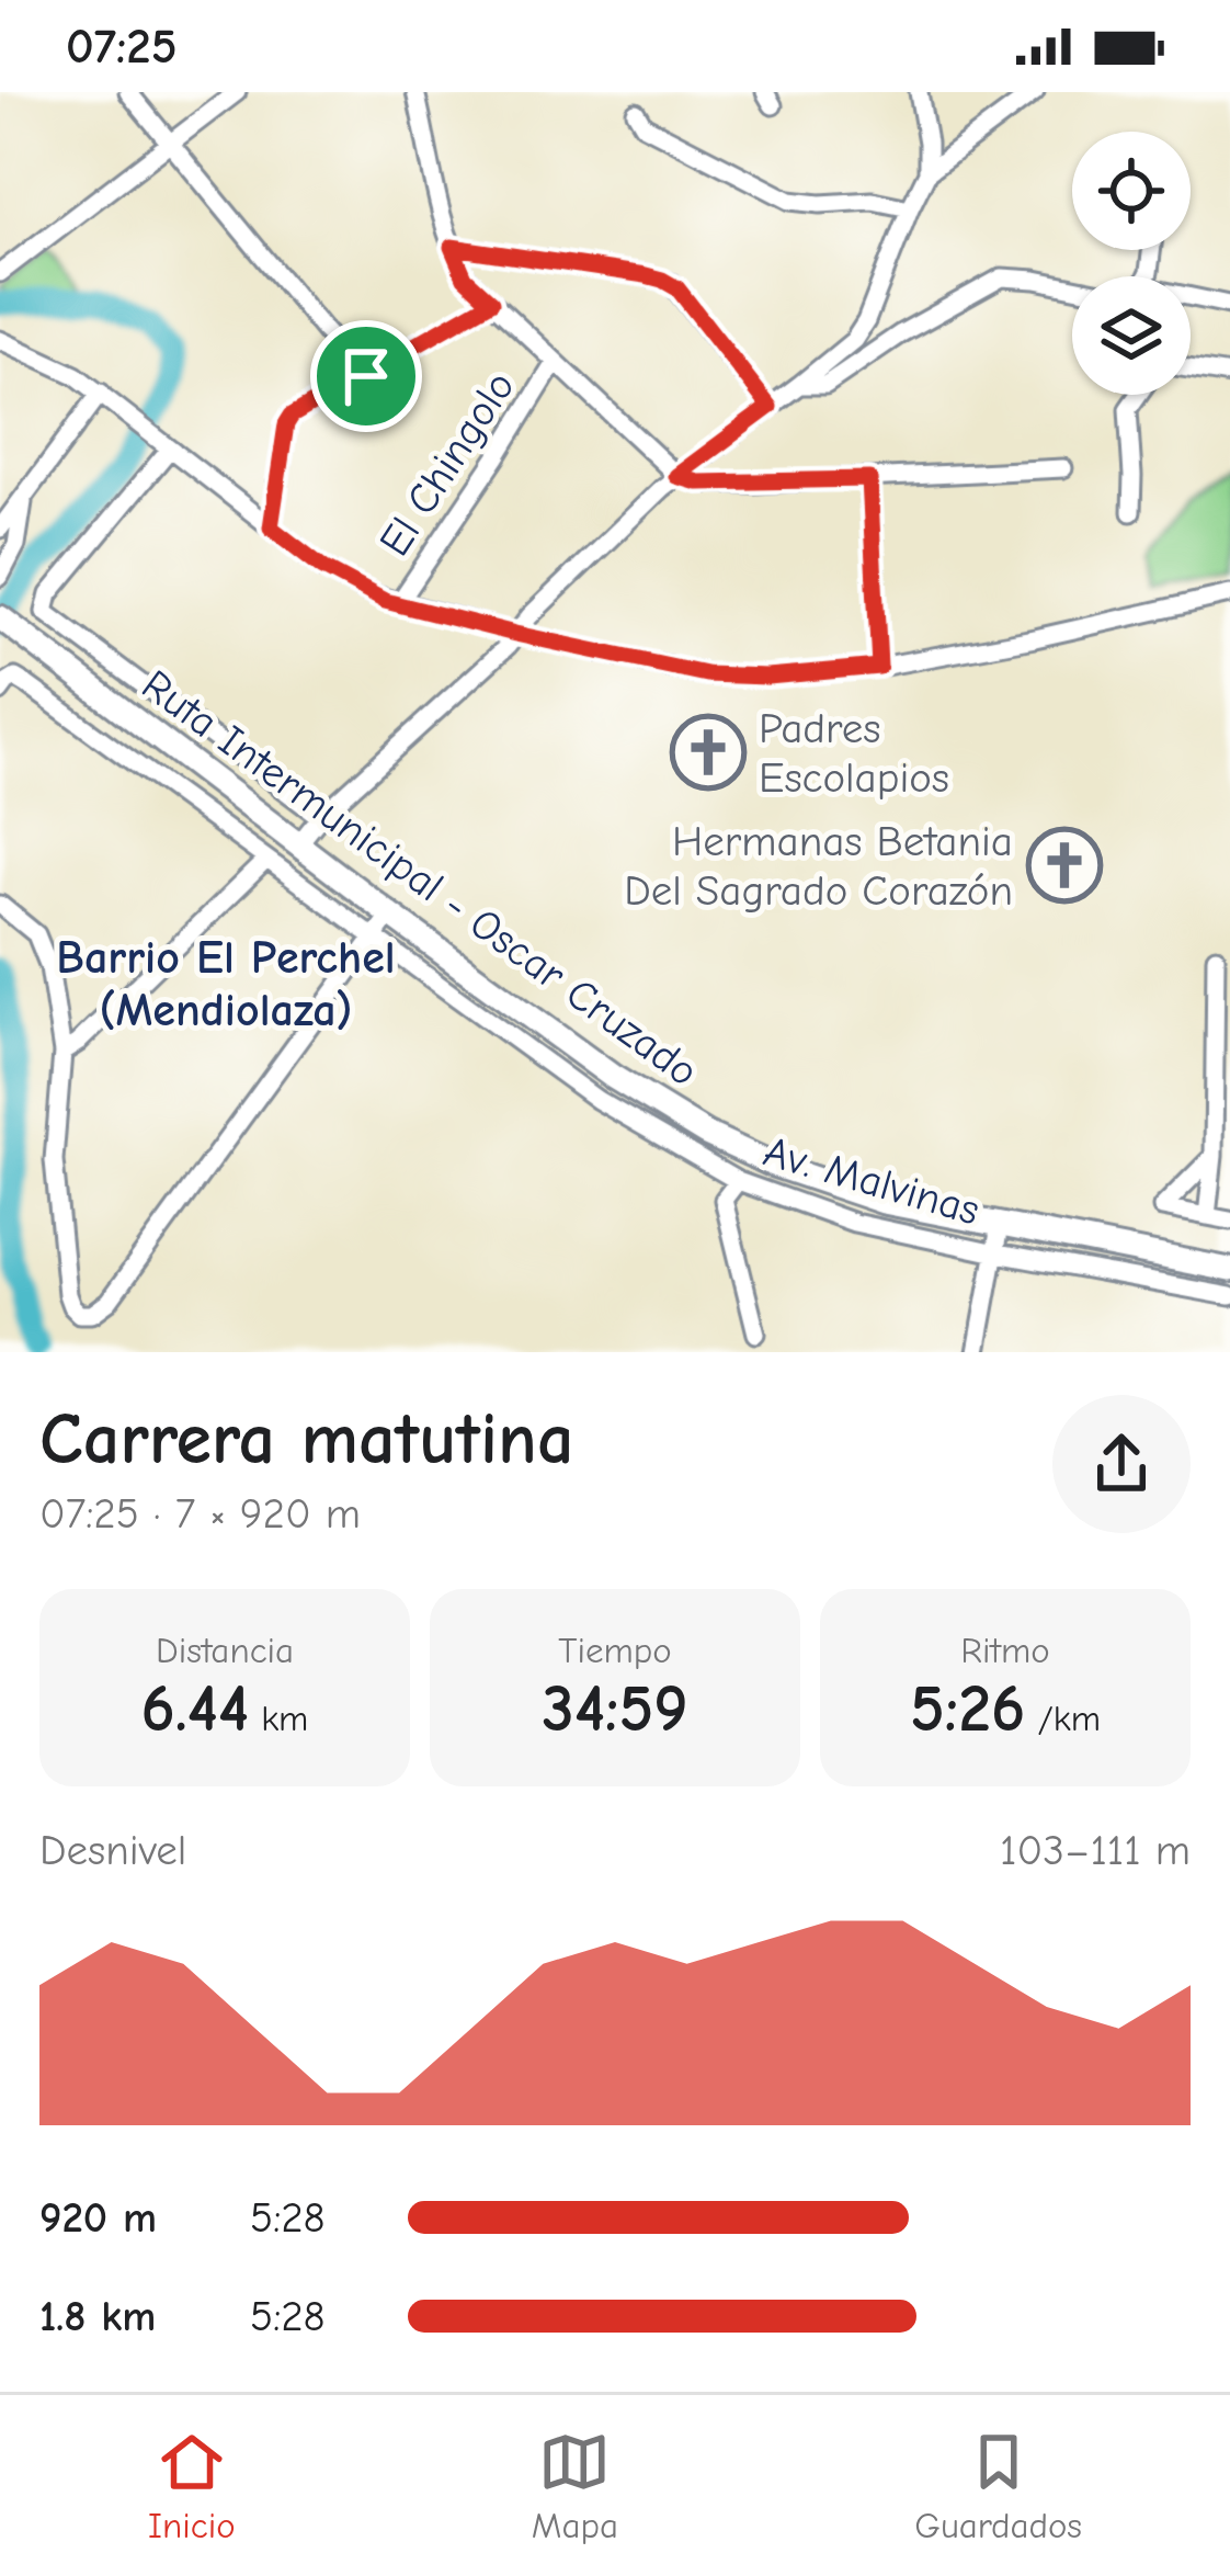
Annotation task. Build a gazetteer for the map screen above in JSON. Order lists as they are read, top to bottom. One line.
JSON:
{"streets":{"main road":["Ruta Intermunicipal - Oscar Cruzado"],"street":["El Chingolo","Av. Malvinas"]},"districts":["Barrio El Perchel (Mendiolaza)"],"places":{"church":["Padres Escolapios","Hermanas Betania Del Sagrado Corazón"]},"page":{"status":"07:25","heading":["Carrera matutina","07:25 · 7 × 920 m"],"stats":[["Distancia","6.44 km"],["Tiempo","34:59"],["Ritmo","5:26 /km"]],"chart":["Desnivel","103–111 m"],"list":[{"name":"920 m","note":"5:28"},{"name":"1.8 km","note":"5:28"}],"tabs":["Inicio","Mapa","Guardados"]}}
